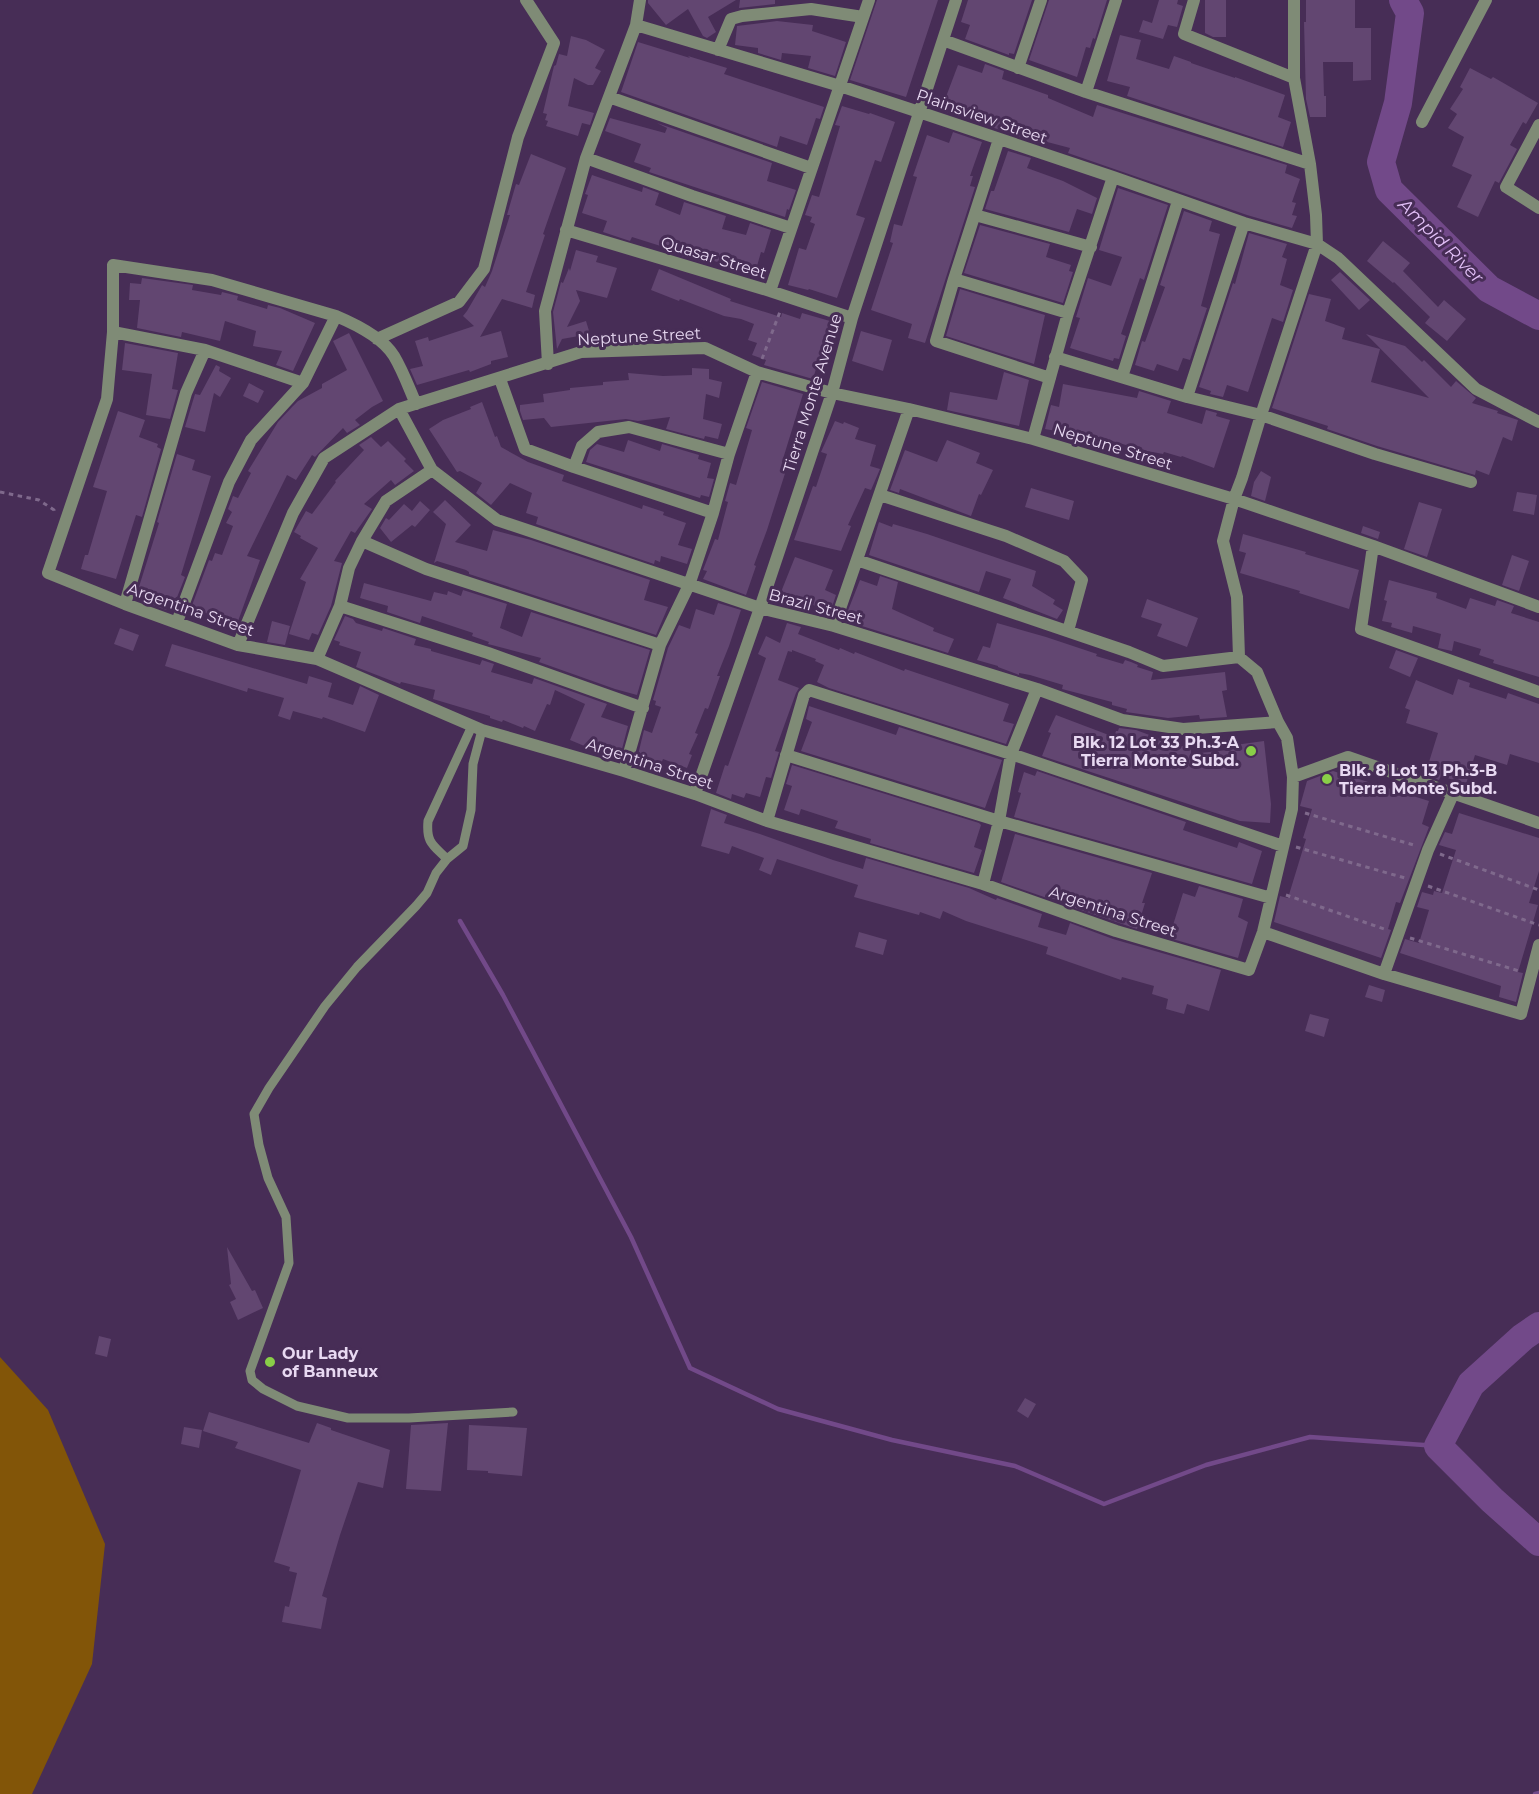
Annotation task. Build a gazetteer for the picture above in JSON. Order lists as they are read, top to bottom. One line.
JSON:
{"streets":{"street":["Plainsview Street","Quasar Street","Neptune Street","Tierra Monte Avenue","Brazil Street","Argentina Street"]},"crossings":[["Plainsview Street","Tierra Monte Avenue"],["Quasar Street","Tierra Monte Avenue"],["Neptune Street","Tierra Monte Avenue"],["Neptune Street","Brazil Street"],["Neptune Street","Argentina Street"],["Tierra Monte Avenue","Brazil Street"],["Tierra Monte Avenue","Argentina Street"]],"water":["Ampid River"],"places":["Blk. 12 Lot 33 Ph.3-A Tierra Monte Subd.","Blk. 8 Lot 13 Ph.3-B Tierra Monte Subd.","Our Lady of Banneux"]}
